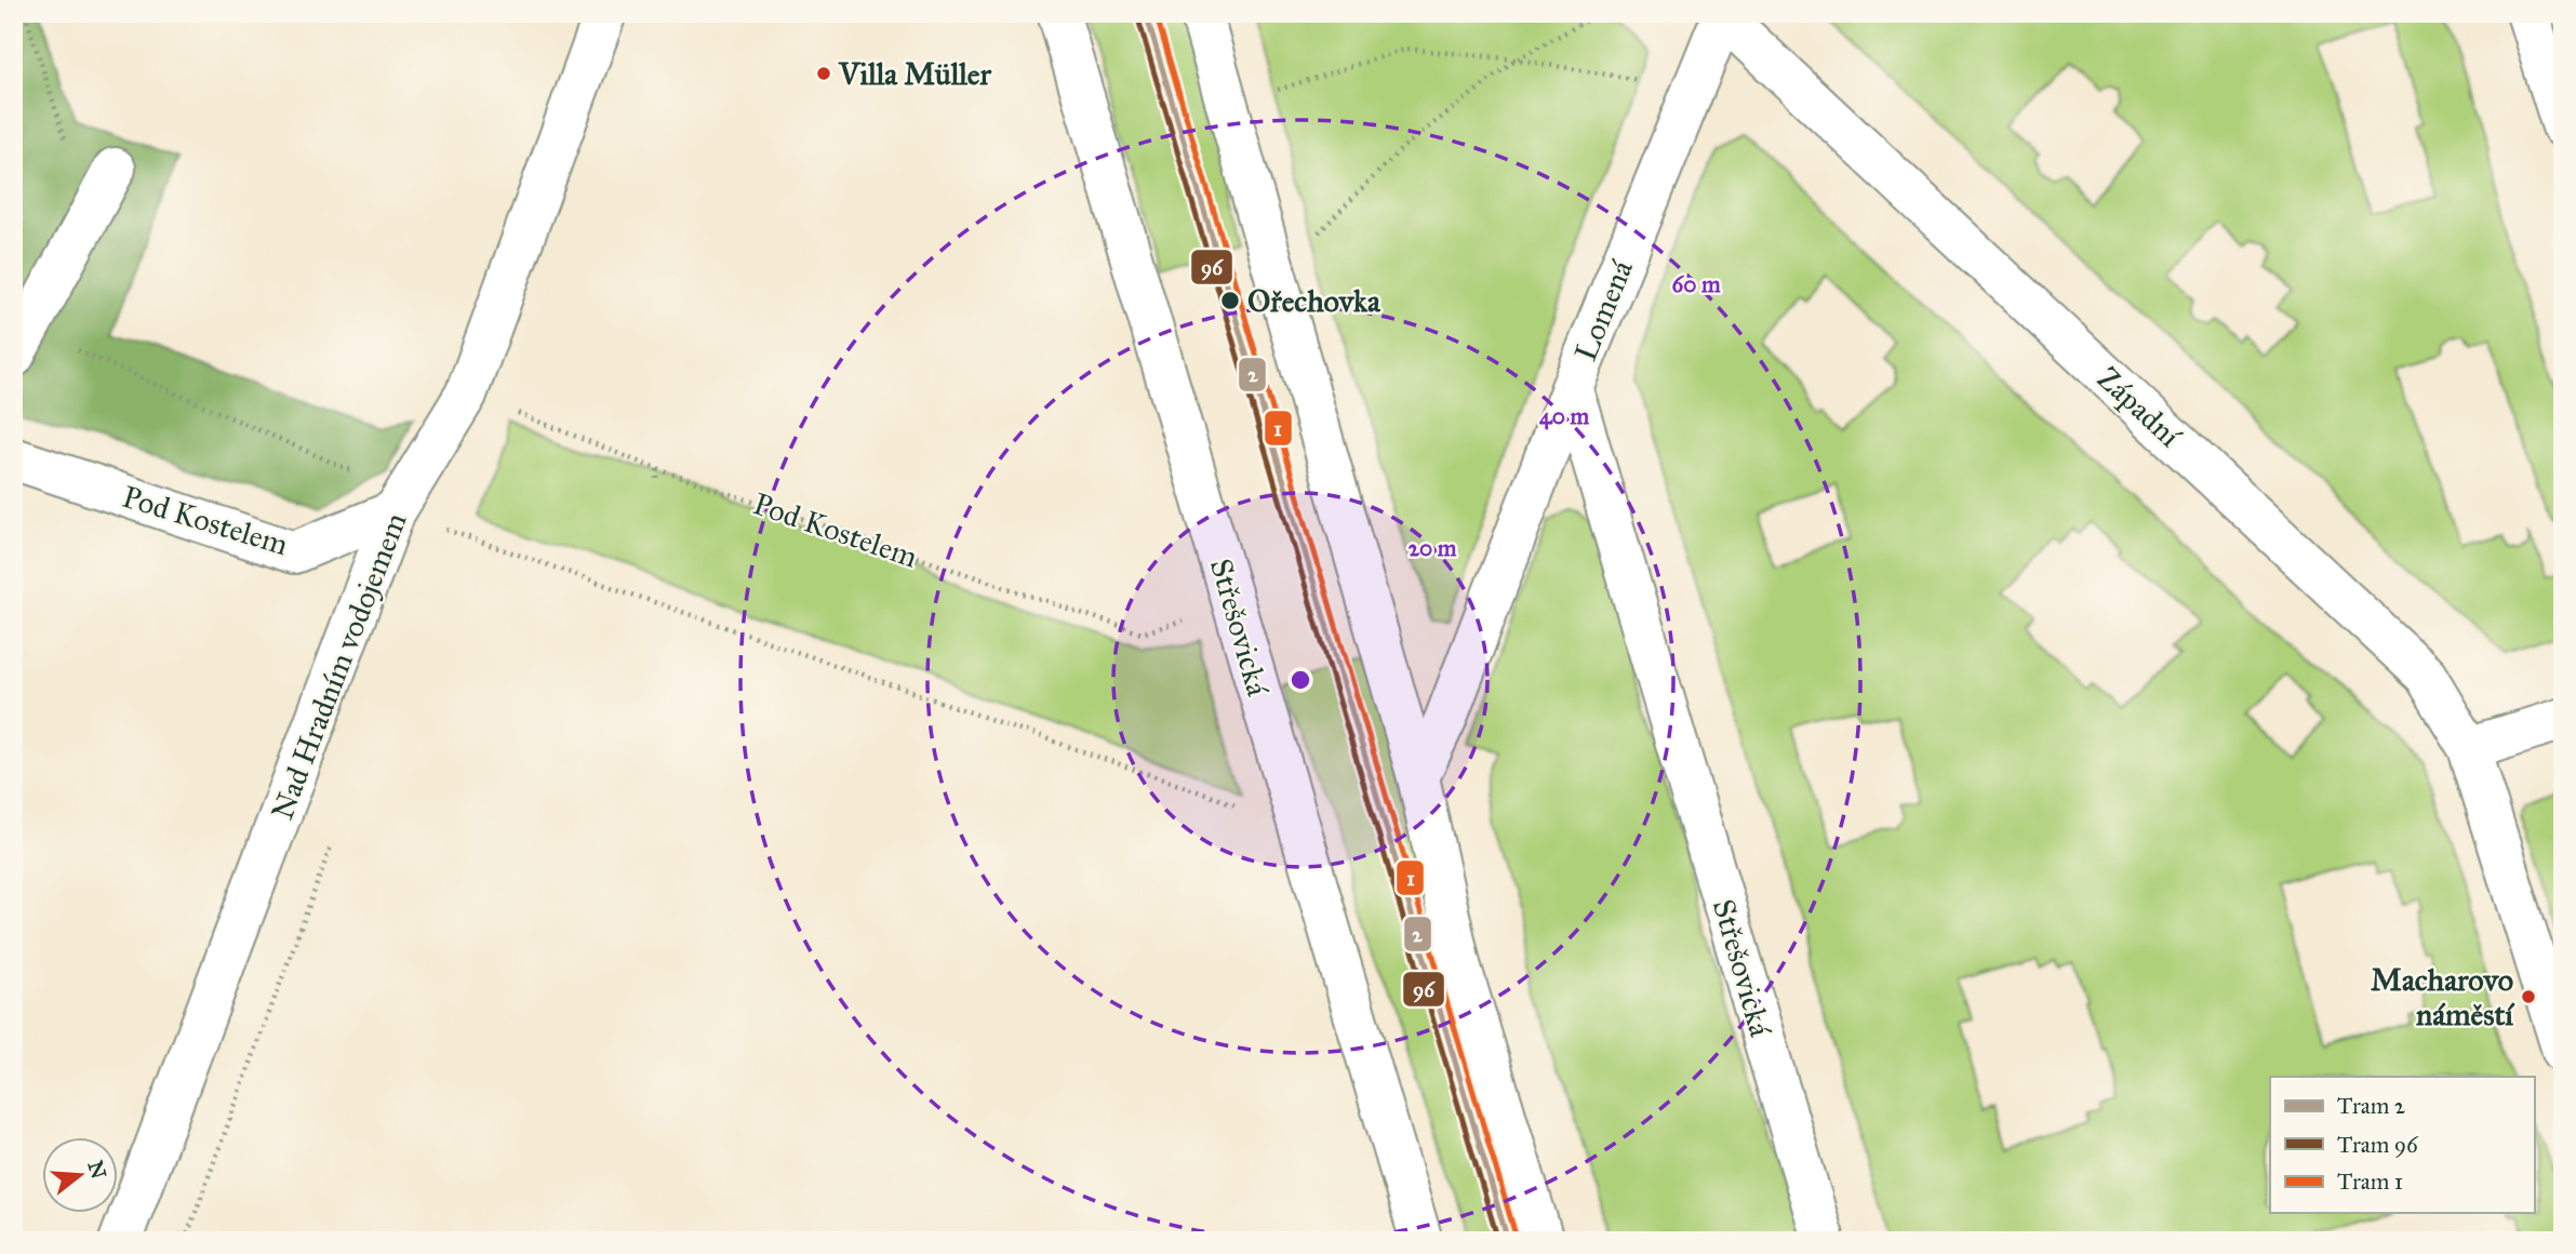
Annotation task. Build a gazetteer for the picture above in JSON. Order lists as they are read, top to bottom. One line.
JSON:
{"streets":{"street":["Lomená","Západní","Pod Kostelem","Střešovická","Nad Hradním vodojemem"]},"crossings":[["Lomená","Západní"],["Lomená","Střešovická"],["Pod Kostelem","Nad Hradním vodojemem"]],"places":["Villa Müller","Ořechovka","Macharovo náměstí"],"lines":["tram line 2","tram line 1","tram line 96"],"legend":["Tram 2","Tram 96","Tram 1"],"north":"right","rings":["60 m","40 m","20 m"]}
